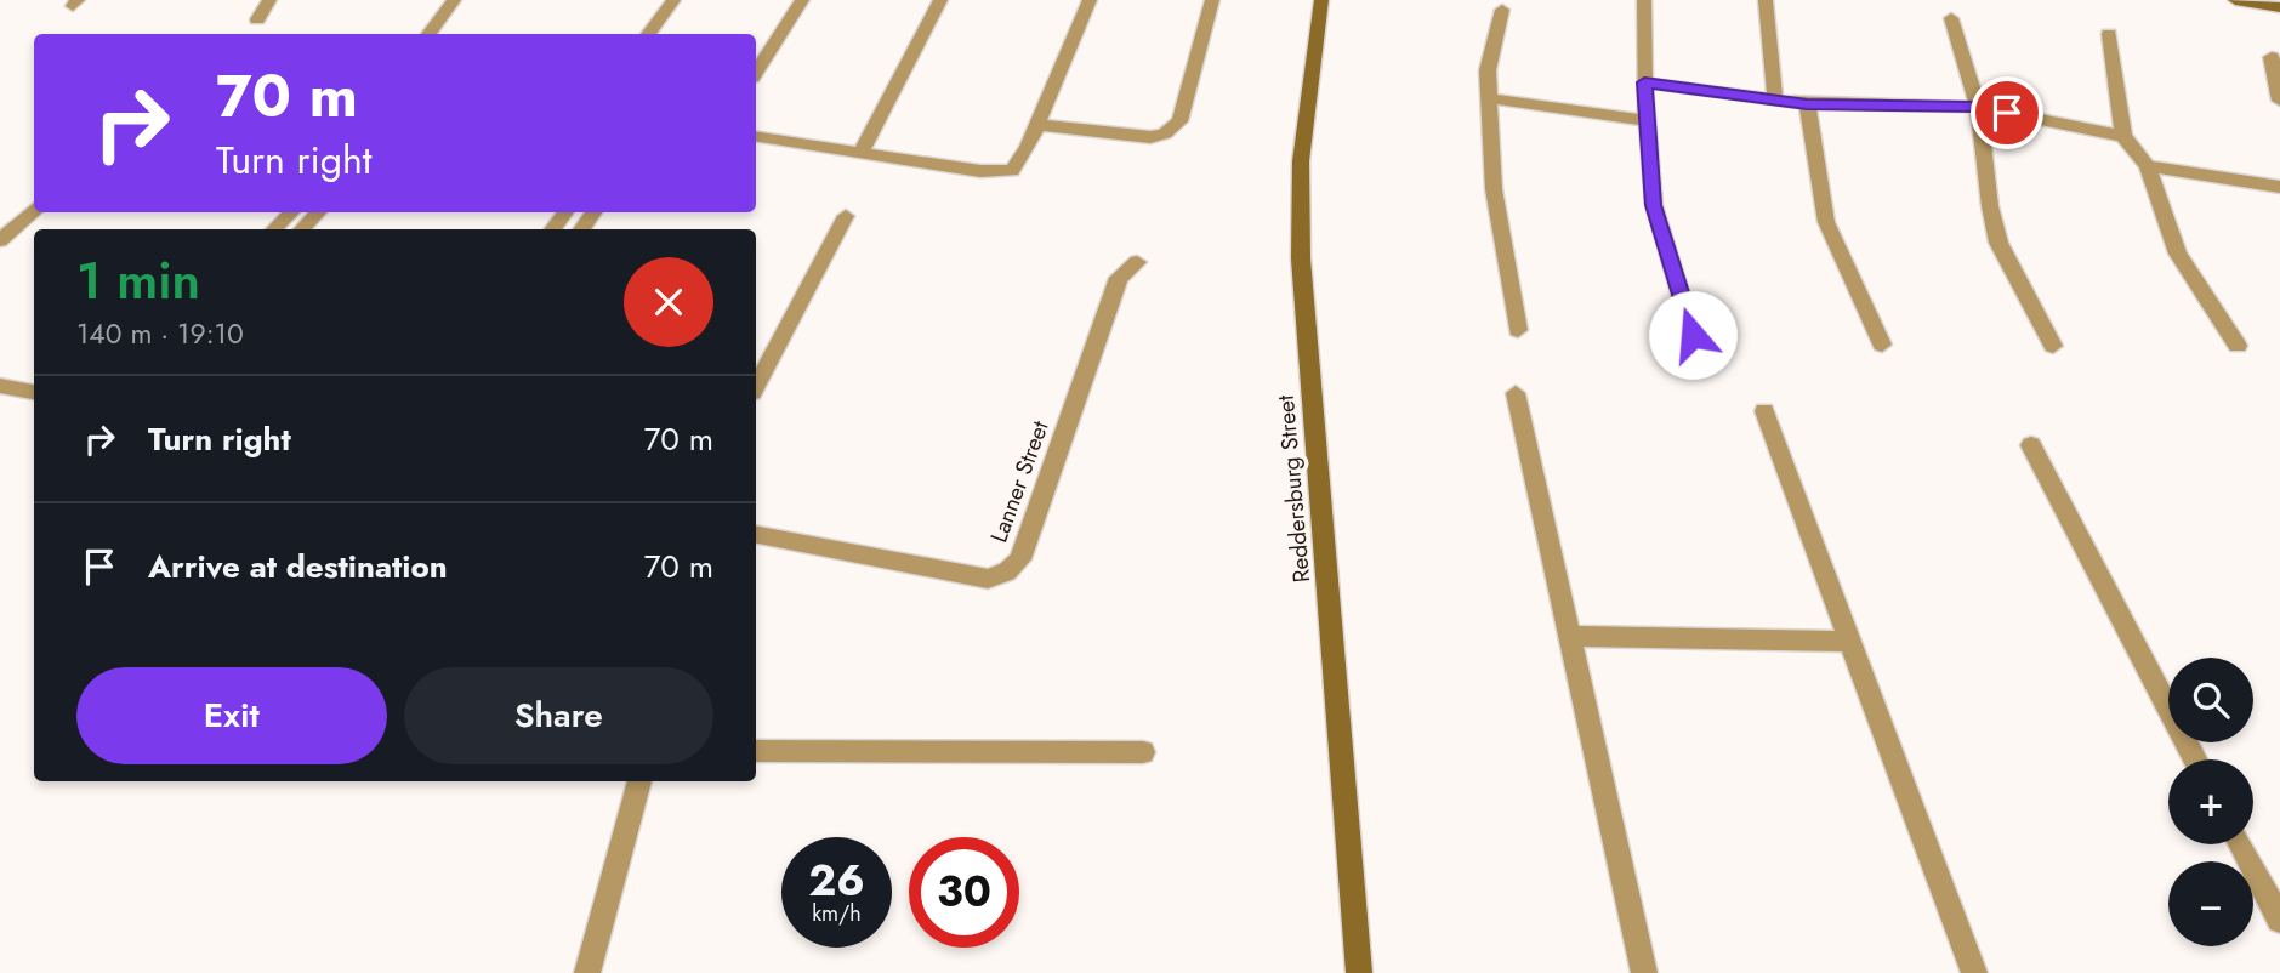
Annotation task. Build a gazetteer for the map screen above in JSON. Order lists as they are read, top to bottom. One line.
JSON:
{"streets":{"street":["Lanner Street","Reddersburg Street"]},"page":{"turn":["70 m","Turn right"],"heading":["1 min","140 m · 19:10"],"list":[{"name":"Turn right","value":"70 m"},{"name":"Arrive at destination","value":"70 m"}],"buttons":["Exit","Share"],"map_buttons":["+","−"],"speed":"26 km/h","limit":"30"}}
